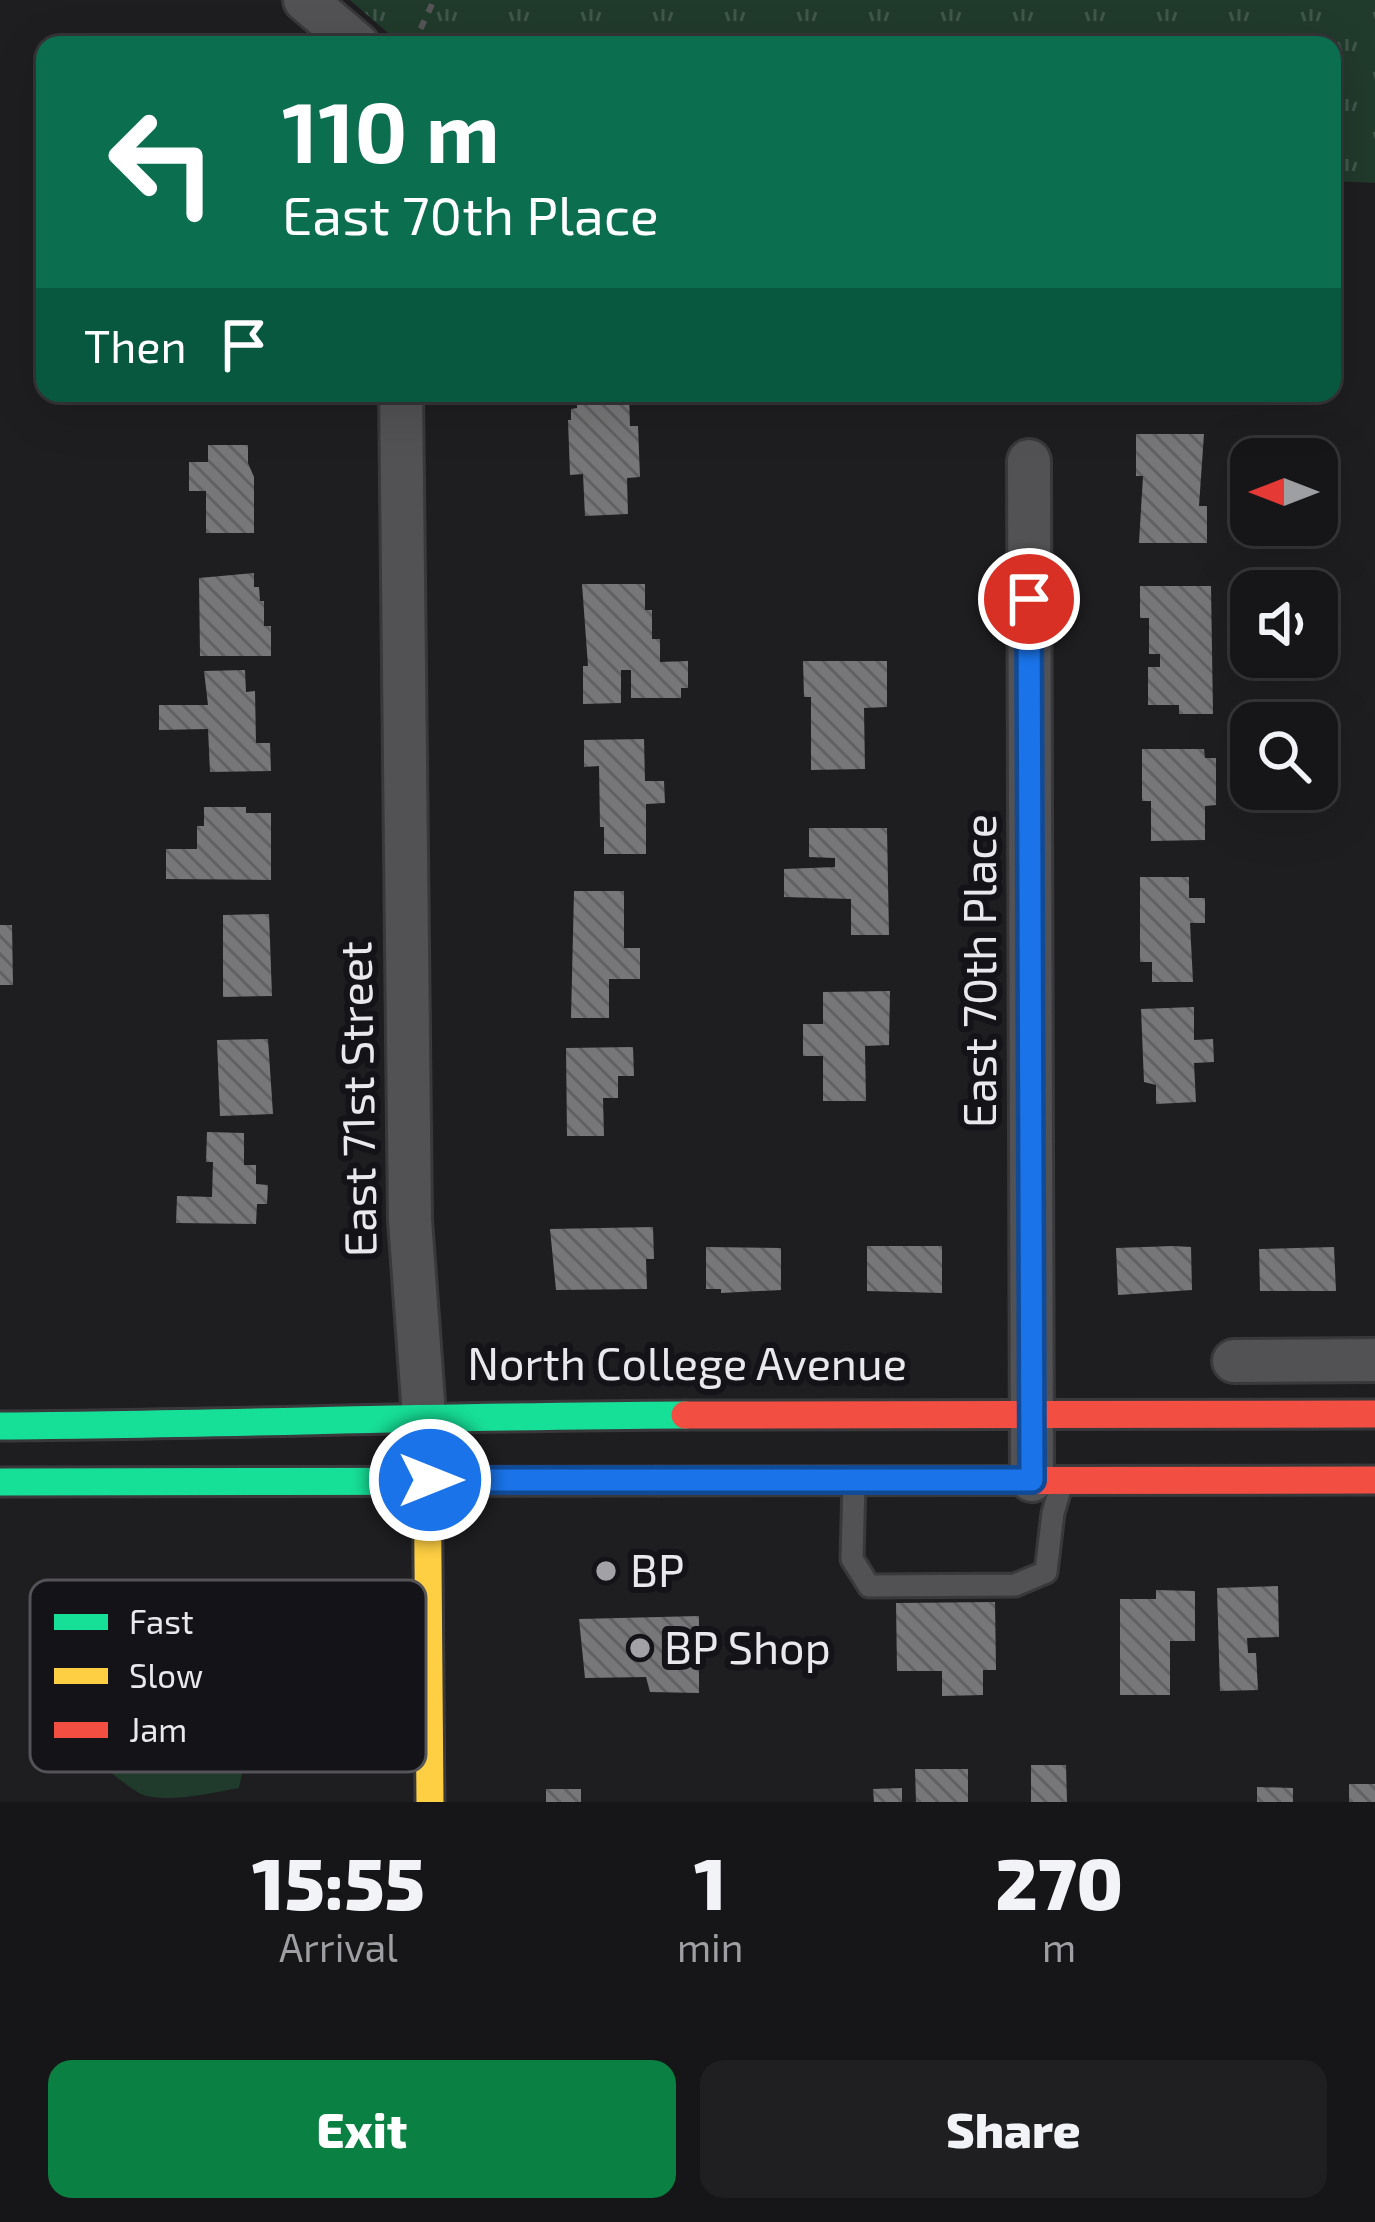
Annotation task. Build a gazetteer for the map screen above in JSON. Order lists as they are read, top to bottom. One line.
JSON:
{"streets":{"main road":["East 71st Street","North College Avenue"],"street":["East 70th Place"]},"crossings":[["East 70th Place","North College Avenue"],["East 71st Street","North College Avenue"]],"places":["BP","BP Shop"],"legend":["Fast","Slow","Jam"],"north":"left","page":{"turn":["110 m","East 70th Place"],"then":"Then","eta":["15:55","Arrival","1","min","270","m"],"buttons":["Exit","Share"]}}
